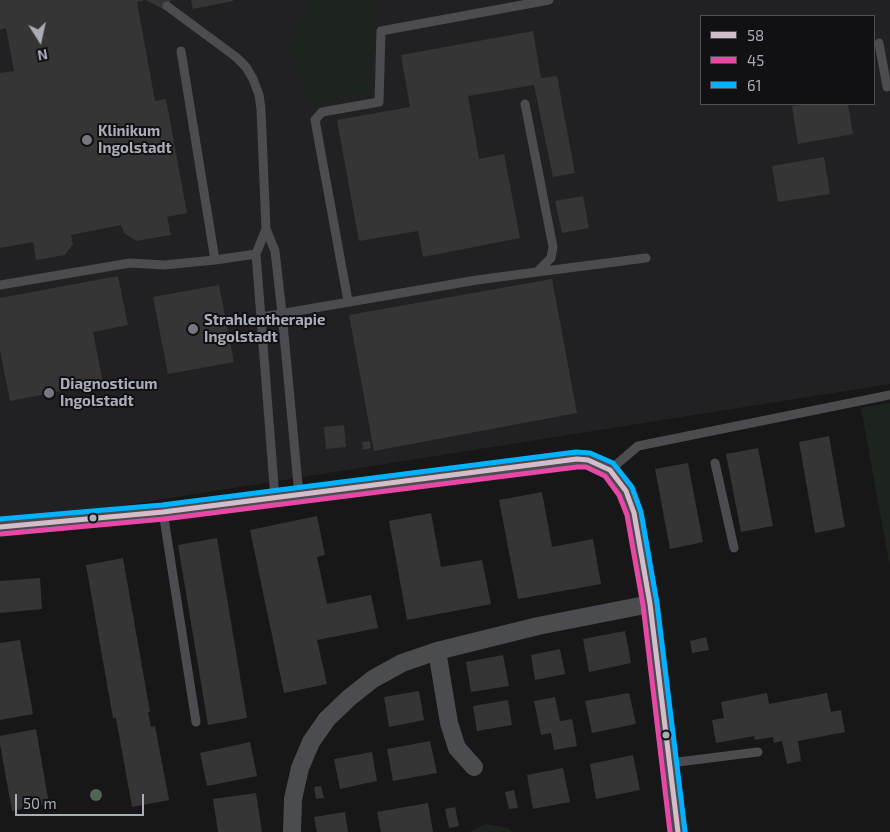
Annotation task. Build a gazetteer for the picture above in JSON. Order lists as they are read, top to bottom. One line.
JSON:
{"places":["Klinikum Ingolstadt","Strahlentherapie Ingolstadt","Diagnosticum Ingolstadt"],"lines":["transit line 61","transit line 58","transit line 45"],"legend":["58","45","61"],"scale_bar":"50 m","north":"bottom"}
